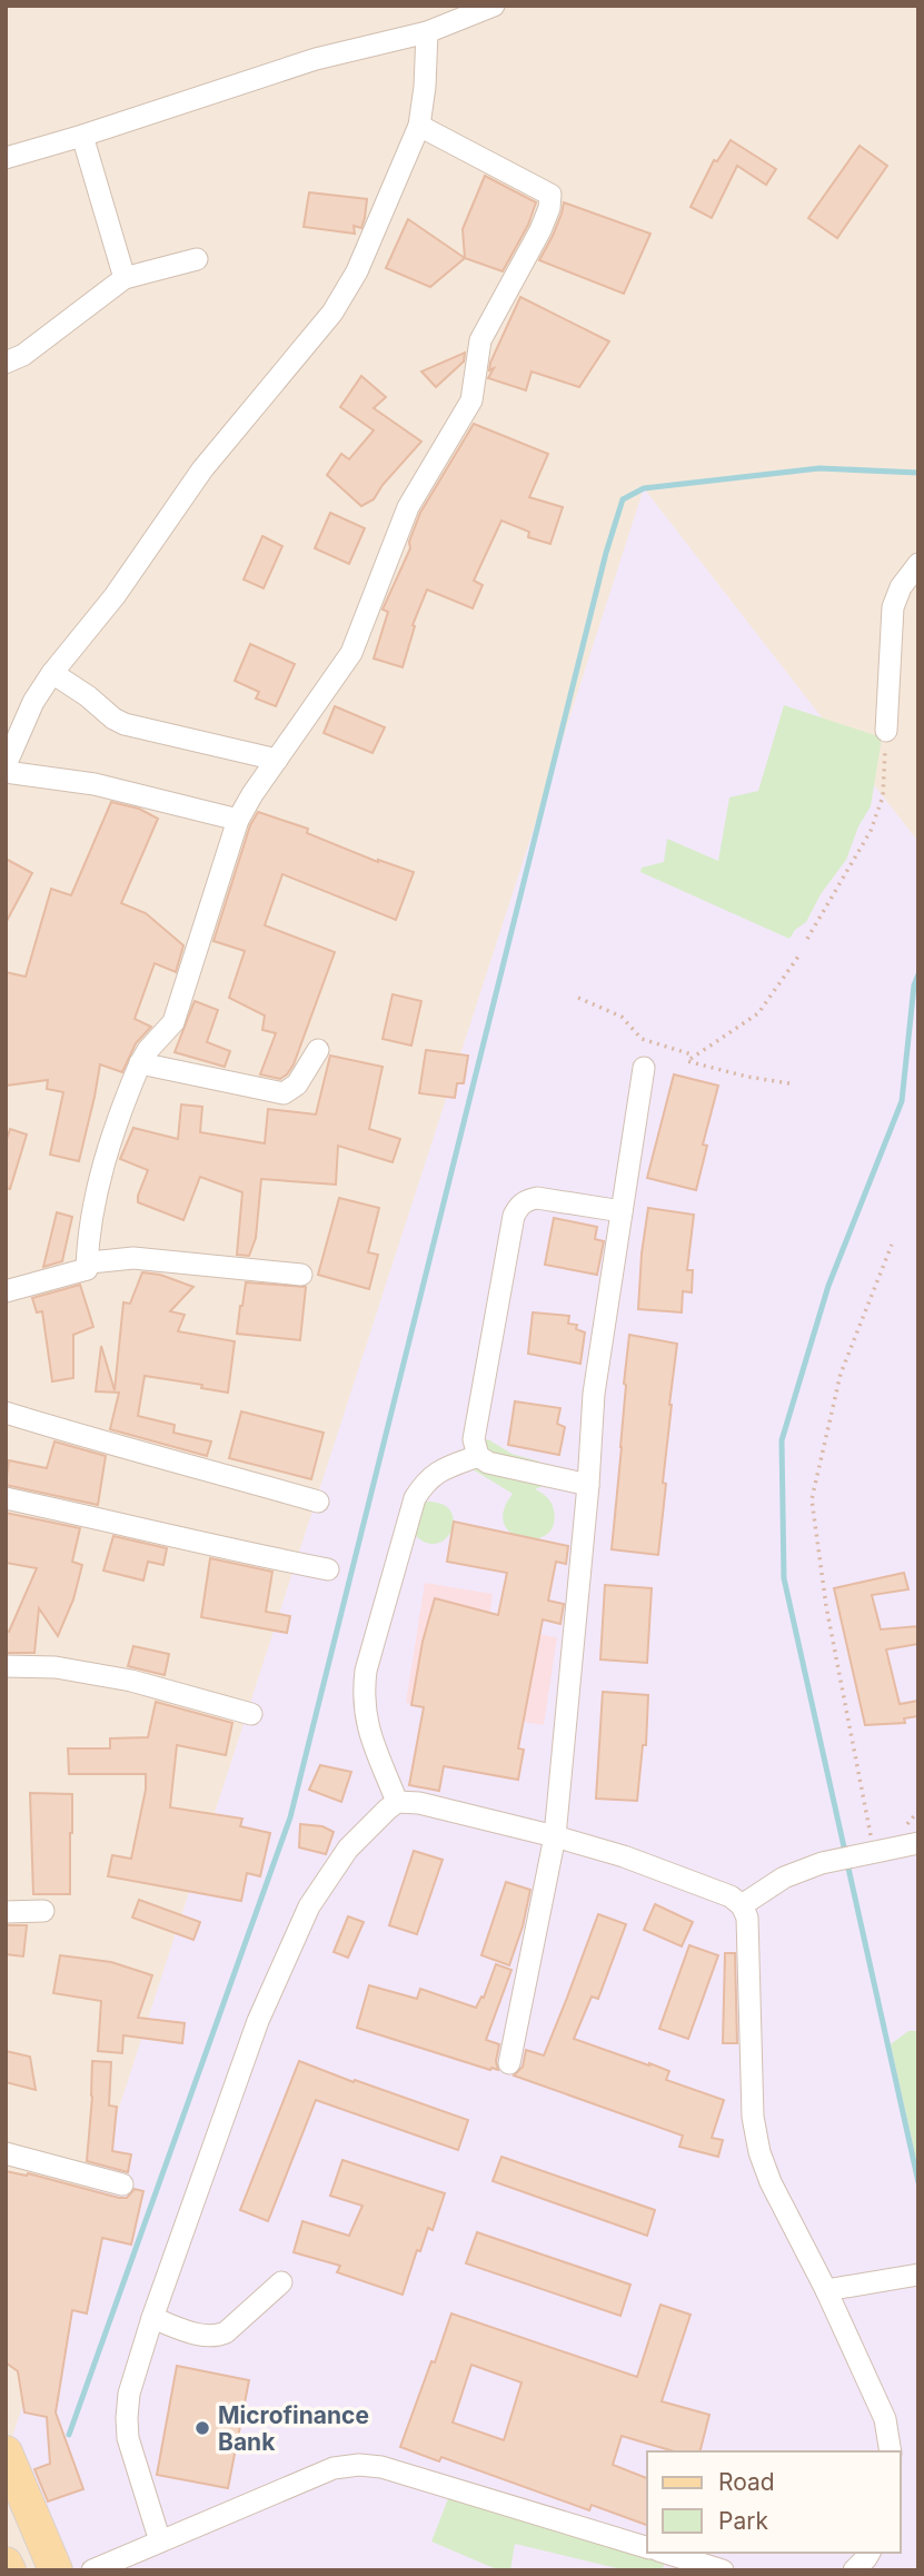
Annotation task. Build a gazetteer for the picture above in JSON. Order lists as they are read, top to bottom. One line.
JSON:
{"places":["Microfinance Bank"],"legend":["Road","Park"]}
